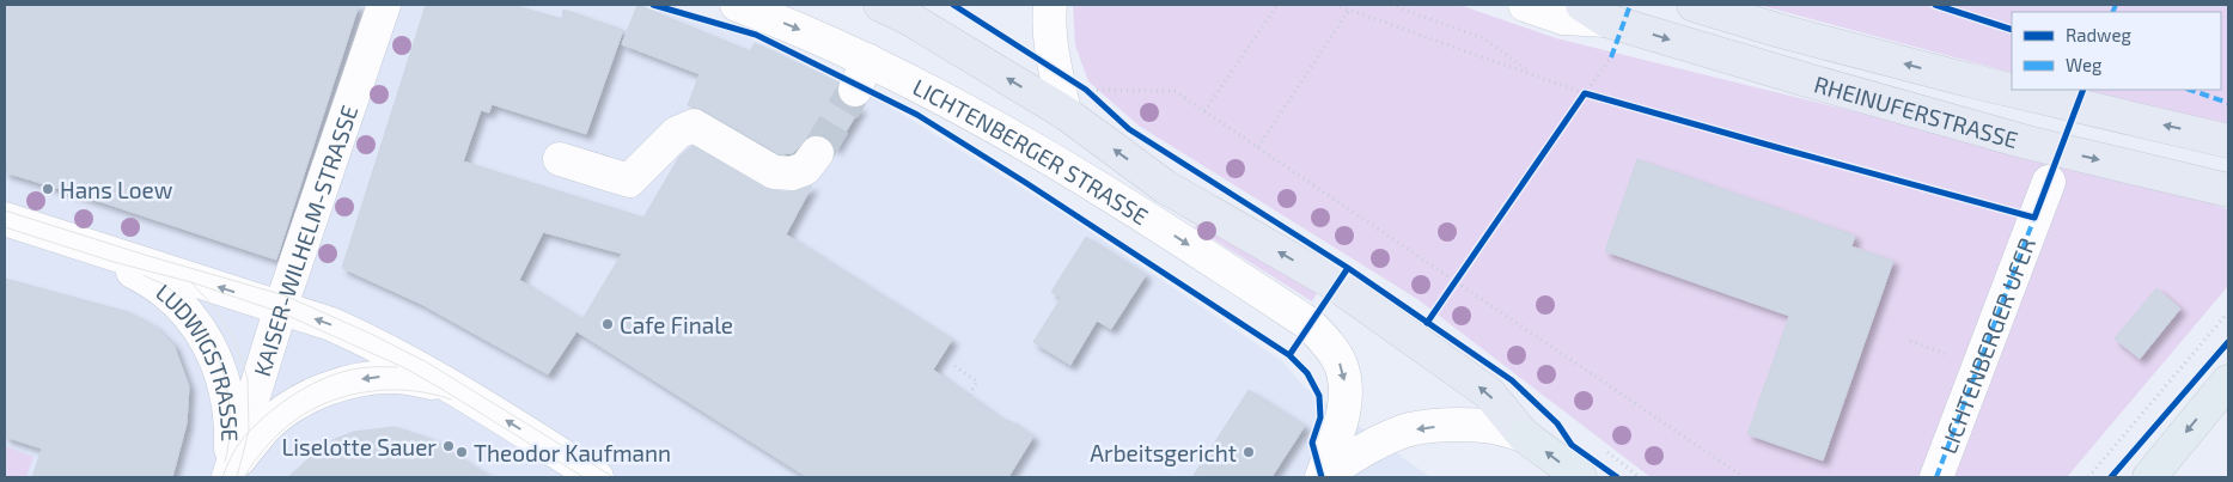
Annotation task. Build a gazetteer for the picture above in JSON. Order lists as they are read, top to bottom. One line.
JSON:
{"streets":{"main road":["RHEINUFERSTRASSE","LICHTENBERGER STRASSE"],"street":["KAISER-WILHELM-STRASSE","LICHTENBERGER UFER","LUDWIGSTRASSE"]},"crossings":[["KAISER-WILHELM-STRASSE","LUDWIGSTRASSE"]],"one_way":["LUDWIGSTRASSE"],"places":["Hans Loew","Cafe Finale","Liselotte Sauer","Theodor Kaufmann","Arbeitsgericht"],"legend":["Radweg","Weg"]}
